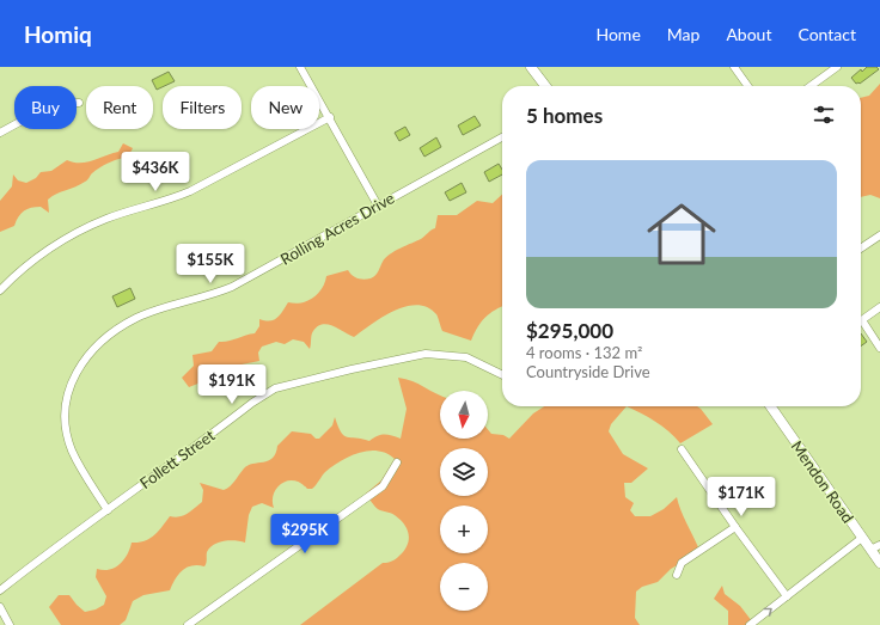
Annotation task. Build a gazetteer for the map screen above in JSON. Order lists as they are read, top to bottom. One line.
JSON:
{"streets":{"main road":["Mendon Road"],"street":["Rolling Acres Drive","Follett Street"]},"crossings":[["Rolling Acres Drive","Follett Street"]],"north":"bottom","page":{"header":"Homiq","nav":["Home","Map","About","Contact"],"chip":["Buy","Rent","Filters","New"],"heading":"5 homes","list":[{"name":"$295,000","note":"4 rooms · 132 m² · Countryside Drive"}],"price":["$436K","$155K","$191K","$171K","$295K"],"map_buttons":["+","−"]}}
